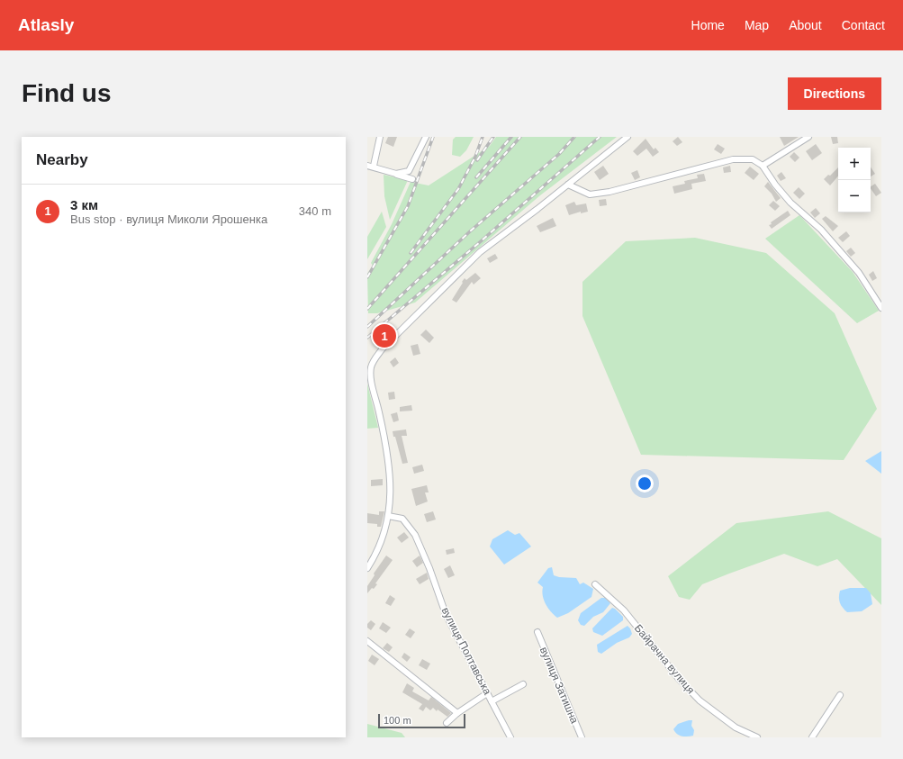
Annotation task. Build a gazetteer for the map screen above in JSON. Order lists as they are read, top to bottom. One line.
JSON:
{"streets":{"street":["вулиця Полтавська","Байрачна вулиця","вулиця Затишна"]},"scale_bar":"100 m","page":{"header":"Atlasly","nav":["Home","Map","About","Contact"],"buttons":"Directions","title":"Find us","heading":"Nearby","map_buttons":["+","−"],"list":[{"mark":"1","name":"3 км","note":"Bus stop · вулиця Миколи Ярошенка","value":"340 m"}],"pins":"1","scale":"100 m"}}
